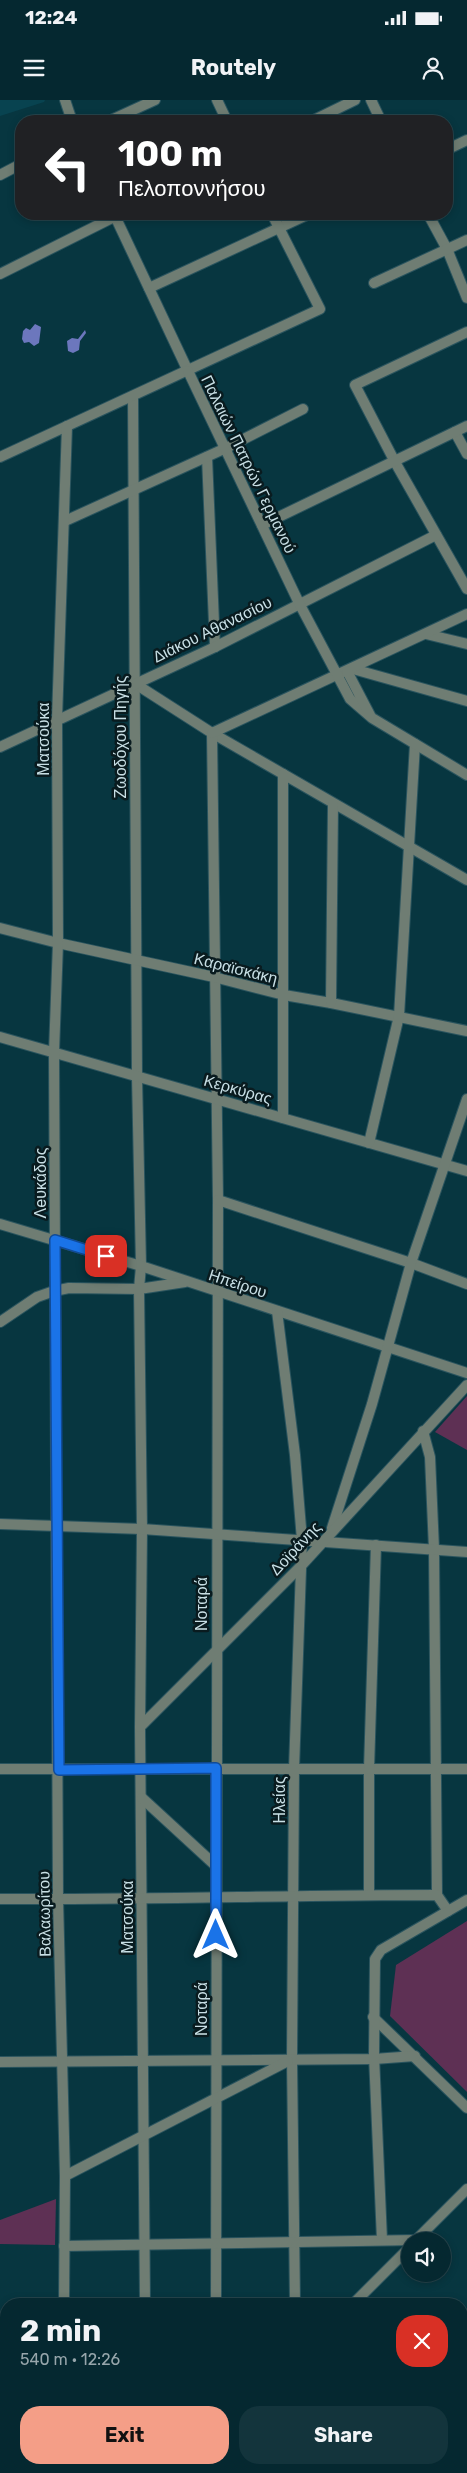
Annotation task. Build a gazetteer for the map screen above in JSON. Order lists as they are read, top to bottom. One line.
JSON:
{"streets":{"street":["Παλαιών Πατρών Γερμανού","Διάκου Αθανασίου","Ζωοδόχου Πηγής","Ματσούκα","Καραϊσκάκη","Κερκύρας","Λeυκάδος","Ηπείρου","Δοϊράνης","Νοταρά","Ηλείας","Βαλαωρίτου"]},"crossings":[["Παλαιών Πατρών Γερμανού","Διάκου Αθανασίου"],["Διάκου Αθανασίου","Ζωοδόχου Πηγής"],["Διάκου Αθανασίου","Ματσούκα"],["Ζωοδόχου Πηγής","Ματσούκα"],["Ζωοδόχου Πηγής","Καραϊσκάκη"],["Ζωοδόχου Πηγής","Κερκύρας"],["Ζωοδόχου Πηγής","Ηπείρου"],["Ματσούκα","Καραϊσκάκη"],["Ματσούκα","Κερκύρας"],["Ματσούκα","Λeυκάδος"],["Ματσούκα","Ηπείρου"],["Ματσούκα","Δοϊράνης"],["Καραϊσκάκη","Νοταρά"],["Κερκύρας","Λeυκάδος"],["Κερκύρας","Νοταρά"],["Λeυκάδος","Ηπείρου"],["Λeυκάδος","Βαλαωρίτου"],["Ηπείρου","Νοταρά"],["Ηπείρου","Ηλείας"],["Δοϊράνης","Νοταρά"],["Δοϊράνης","Ηλείας"]],"page":{"status":"12:24","header":"Routely","turn":["100 m","Πελοποννήσου"],"heading":["2 min","540 m · 12:26"],"buttons":["Exit","Share"]}}
